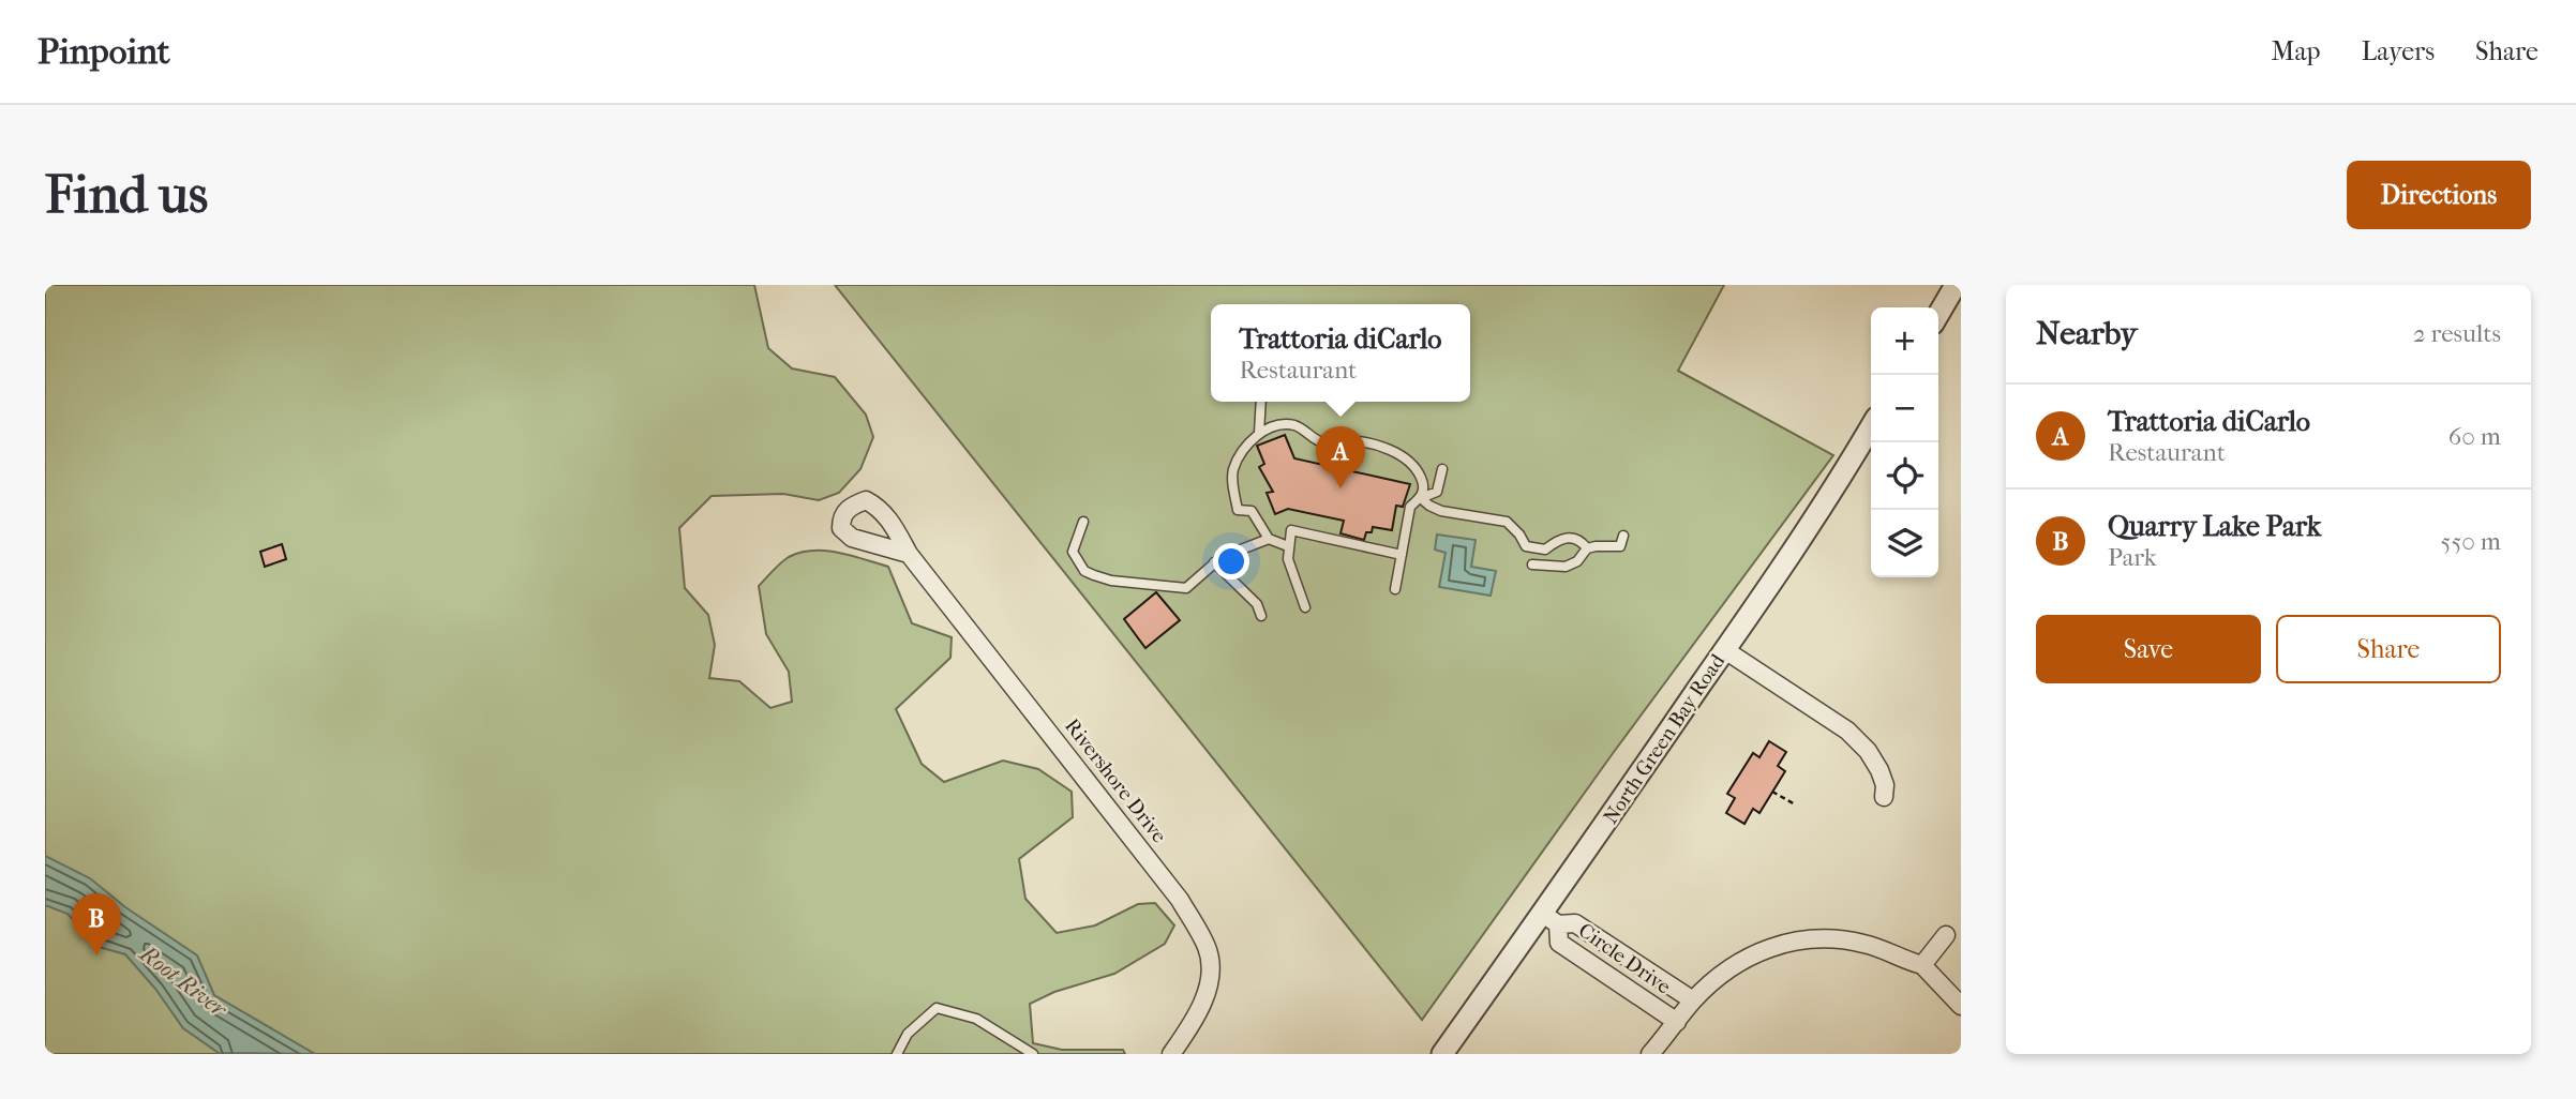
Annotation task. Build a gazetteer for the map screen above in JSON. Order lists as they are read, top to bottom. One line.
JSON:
{"streets":{"street":["North Green Bay Road","Rivershore Drive","Circle Drive"]},"crossings":[["North Green Bay Road","Circle Drive"]],"water":["Root River"],"page":{"header":"Pinpoint","nav":["Map","Layers","Share"],"buttons":["Directions",["Save","Share"]],"title":"Find us","heading":["Nearby","2 results"],"popup":["Trattoria diCarlo","Restaurant"],"map_buttons":["+","−"],"list":[{"mark":"A","name":"Trattoria diCarlo","note":"Restaurant","value":"60 m"},{"mark":"B","name":"Quarry Lake Park","note":"Park","value":"550 m"}],"pins":["A","B"]}}
